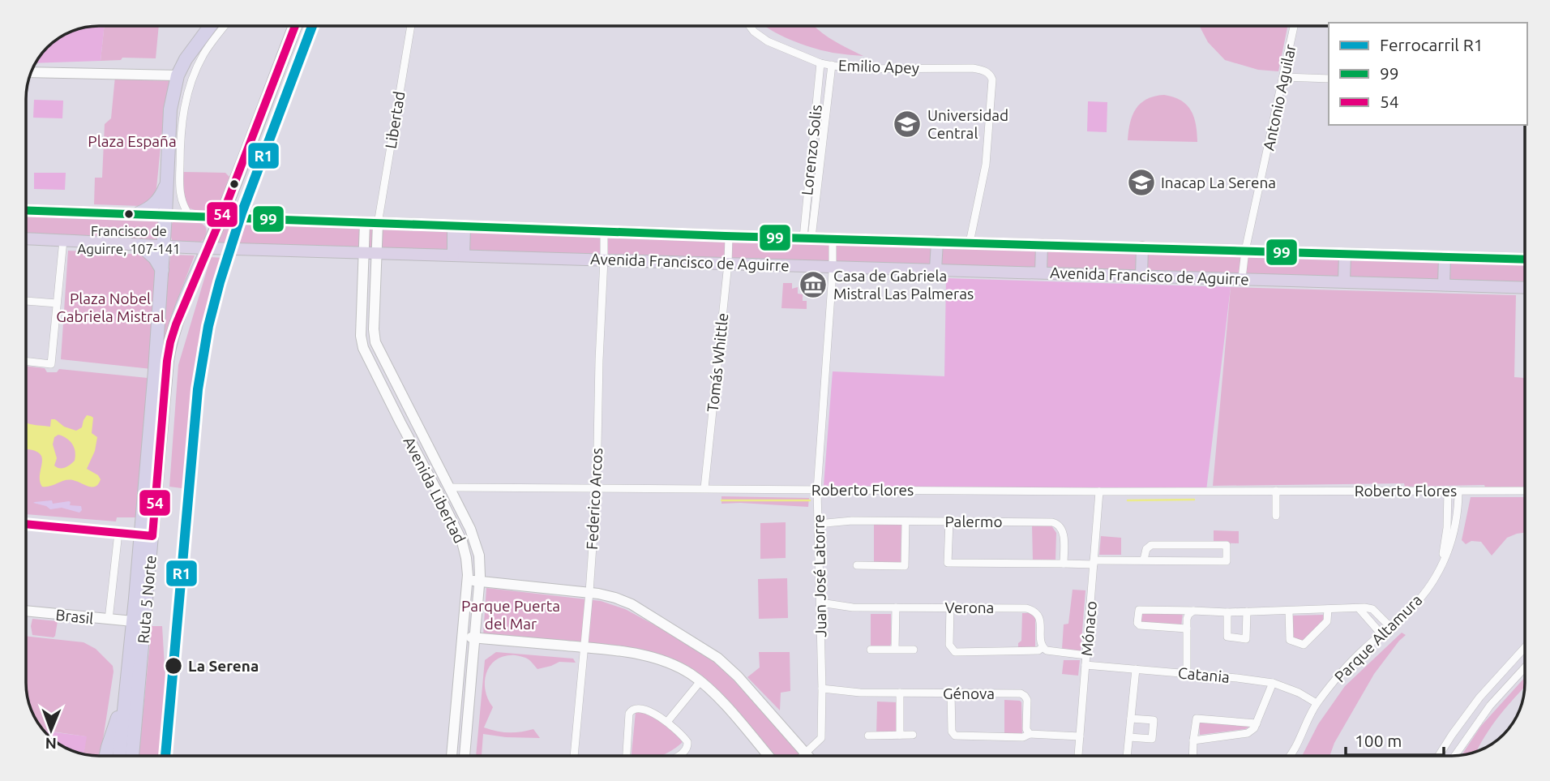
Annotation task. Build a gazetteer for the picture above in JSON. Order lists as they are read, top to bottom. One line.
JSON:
{"streets":{"highway":["Ruta 5 Norte"],"main road":["Avenida Francisco de Aguirre"],"street":["Emilio Apey","Antonio Aguilar","Libertad","Lorenzo Solis","Tomás Whittle","Avenida Libertad","Roberto Flores","Federico Arcos","Palermo","Juan José Latorre","Verona","Brasil","Mónaco","Parque Altamura","Catania","Génova"]},"crossings":[["Emilio Apey","Lorenzo Solis"],["Emilio Apey","Avenida Francisco de Aguirre"],["Antonio Aguilar","Avenida Francisco de Aguirre"],["Libertad","Avenida Francisco de Aguirre"],["Libertad","Avenida Libertad"],["Lorenzo Solis","Avenida Francisco de Aguirre"],["Avenida Francisco de Aguirre","Tomás Whittle"],["Avenida Francisco de Aguirre","Avenida Libertad"],["Avenida Francisco de Aguirre","Federico Arcos"],["Avenida Francisco de Aguirre","Juan José Latorre"],["Avenida Francisco de Aguirre","Ruta 5 Norte"],["Tomás Whittle","Roberto Flores"],["Avenida Libertad","Roberto Flores"],["Roberto Flores","Federico Arcos"],["Roberto Flores","Juan José Latorre"],["Roberto Flores","Mónaco"],["Roberto Flores","Parque Altamura"],["Palermo","Juan José Latorre"],["Juan José Latorre","Verona"],["Juan José Latorre","Génova"],["Ruta 5 Norte","Brasil"],["Mónaco","Catania"],["Parque Altamura","Catania"]],"parks":["Plaza España","Plaza Nobel Gabriela Mistral","Parque Puerta del Mar"],"places":{"school or university":["Universidad Central","Inacap La Serena"],"other":["Francisco de Aguirre, 107-141","La Serena"],"museum":["Casa de Gabriela Mistral Las Palmeras"]},"lines":["rail line R1","transit line 54","transit line 99"],"legend":["Ferrocarril R1","99","54"],"scale_bar":"100 m","north":"bottom"}
